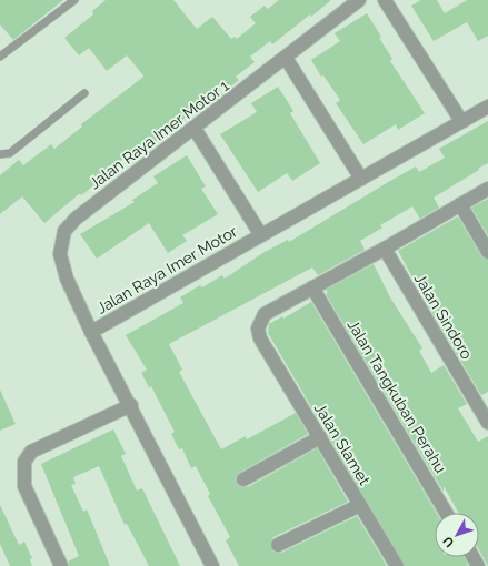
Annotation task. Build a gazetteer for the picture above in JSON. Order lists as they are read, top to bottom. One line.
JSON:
{"streets":{"street":["Jalan Raya Imer Motor 1","Jalan Raya Imer Motor","Jalan Sindoro","Jalan Tangkuban Perahu","Jalan Slamet"]},"crossings":[["Jalan Raya Imer Motor 1","Jalan Raya Imer Motor"],["Jalan Tangkuban Perahu","Jalan Slamet"]],"north":"bottom left"}
